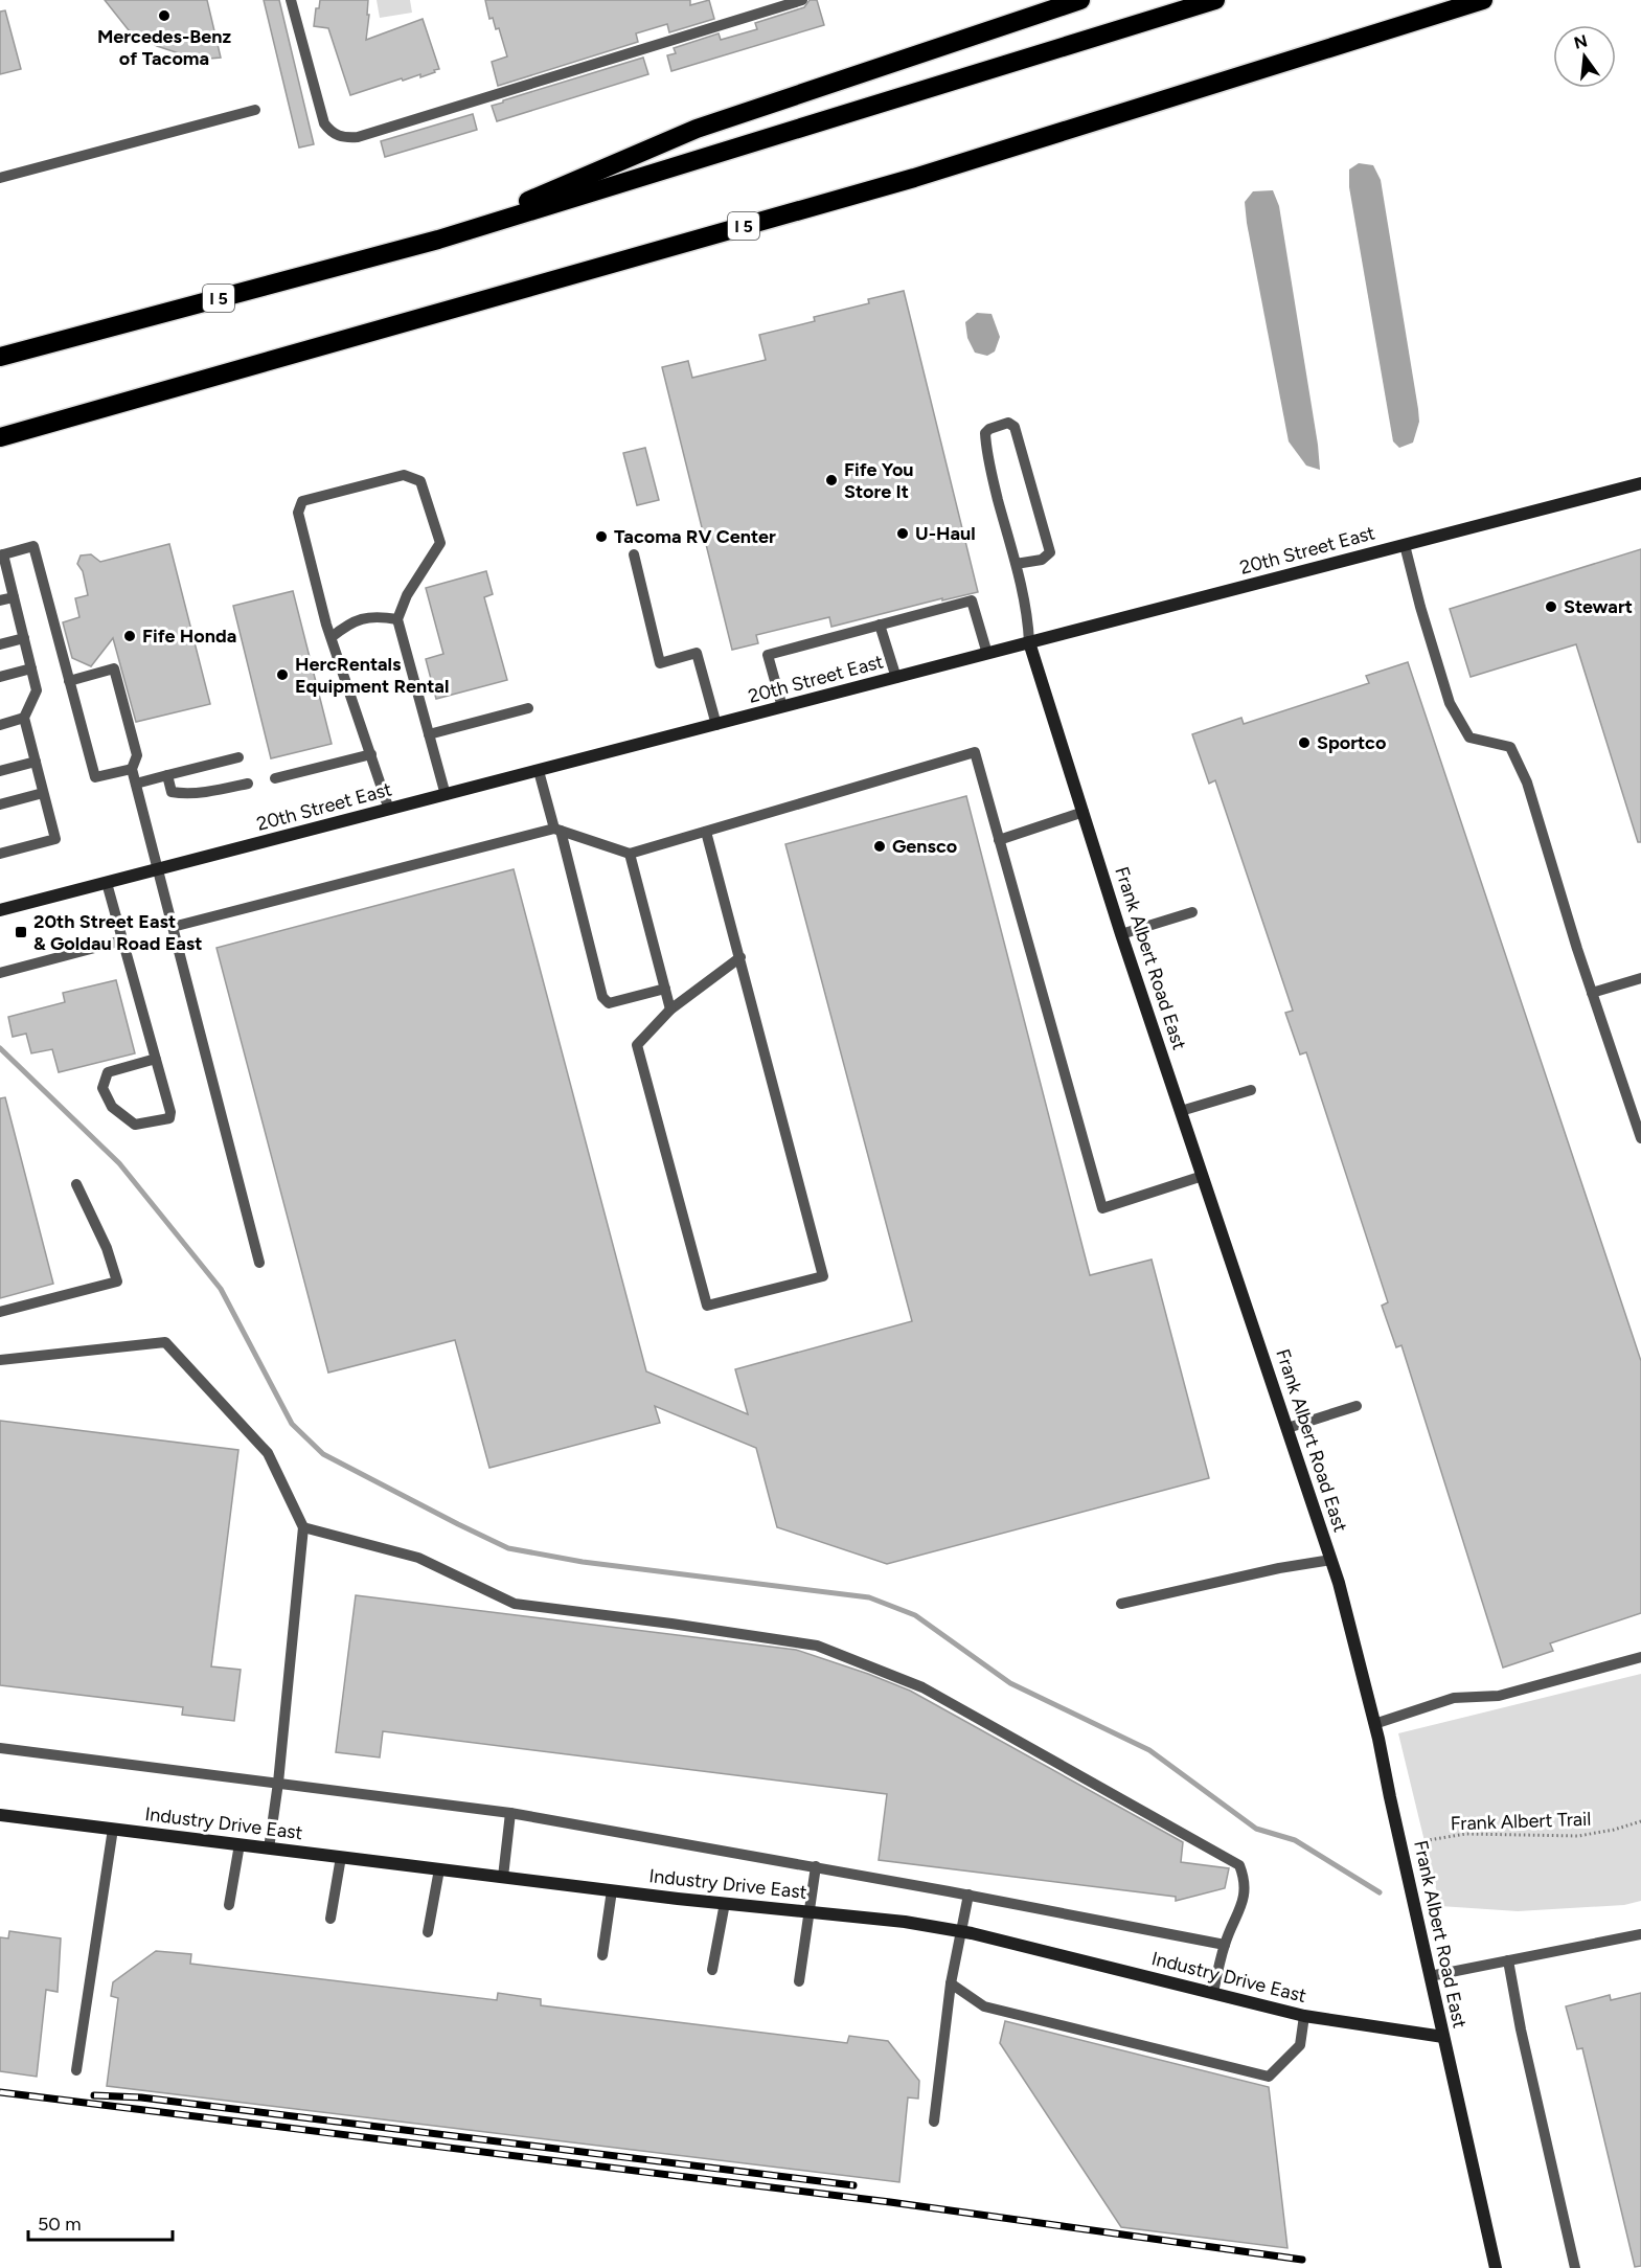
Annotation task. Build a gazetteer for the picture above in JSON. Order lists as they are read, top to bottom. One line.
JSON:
{"streets":{"highway":["I 5"],"street":["20th Street East","Frank Albert Road East","Industry Drive East"],"path":["Frank Albert Trail"]},"crossings":[["20th Street East","Frank Albert Road East"],["Frank Albert Road East","Frank Albert Trail"],["Frank Albert Road East","Industry Drive East"]],"places":{"other":["Mercedes-Benz of Tacoma","Fife You Store It","U-Haul","Tacoma RV Center","Stewart","Fife Honda","HercRentals Equipment Rental","Sportco","Gensco"],"transit":["20th Street East & Goldau Road East"]},"scale_bar":"50 m","north":"top"}
